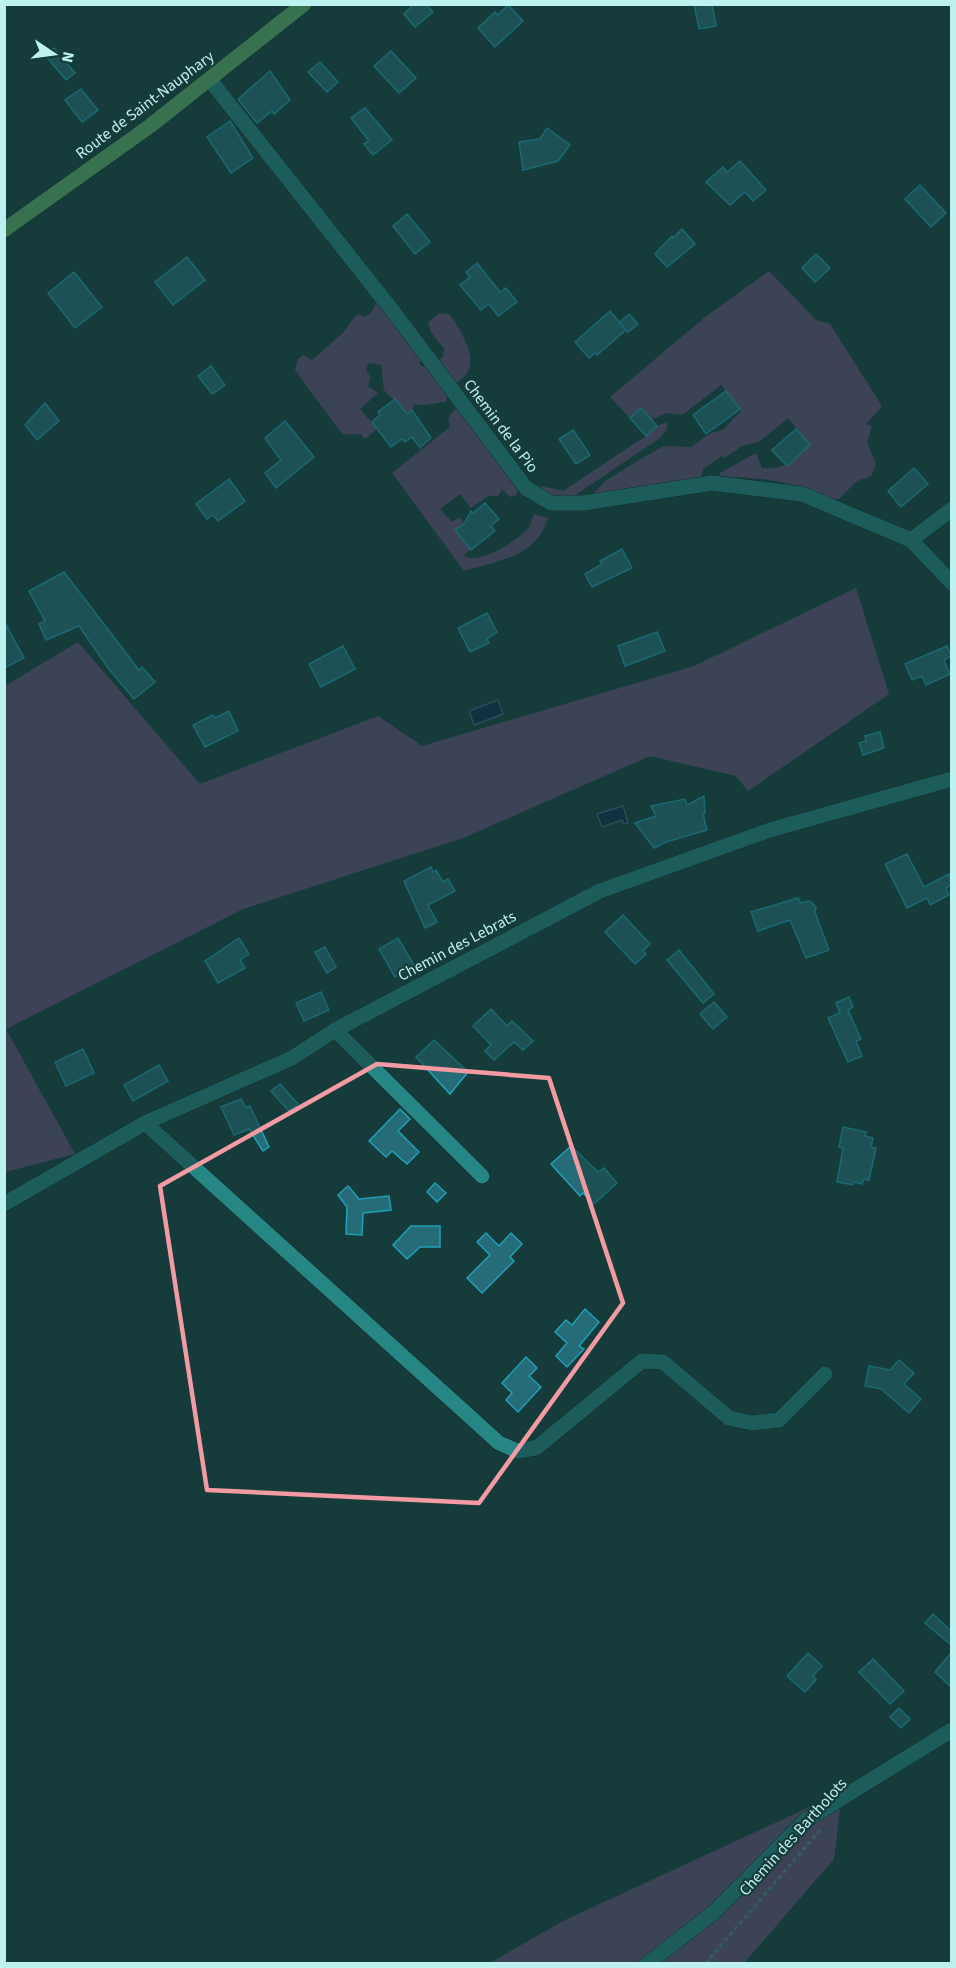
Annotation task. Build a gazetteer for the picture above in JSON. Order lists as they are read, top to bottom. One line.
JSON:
{"streets":{"main road":["Route de Saint-Nauphary"],"street":["Chemin de la Pio","Chemin des Lebrats","Chemin des Bartholots"]},"crossings":[["Route de Saint-Nauphary","Chemin de la Pio"]],"north":"right"}
